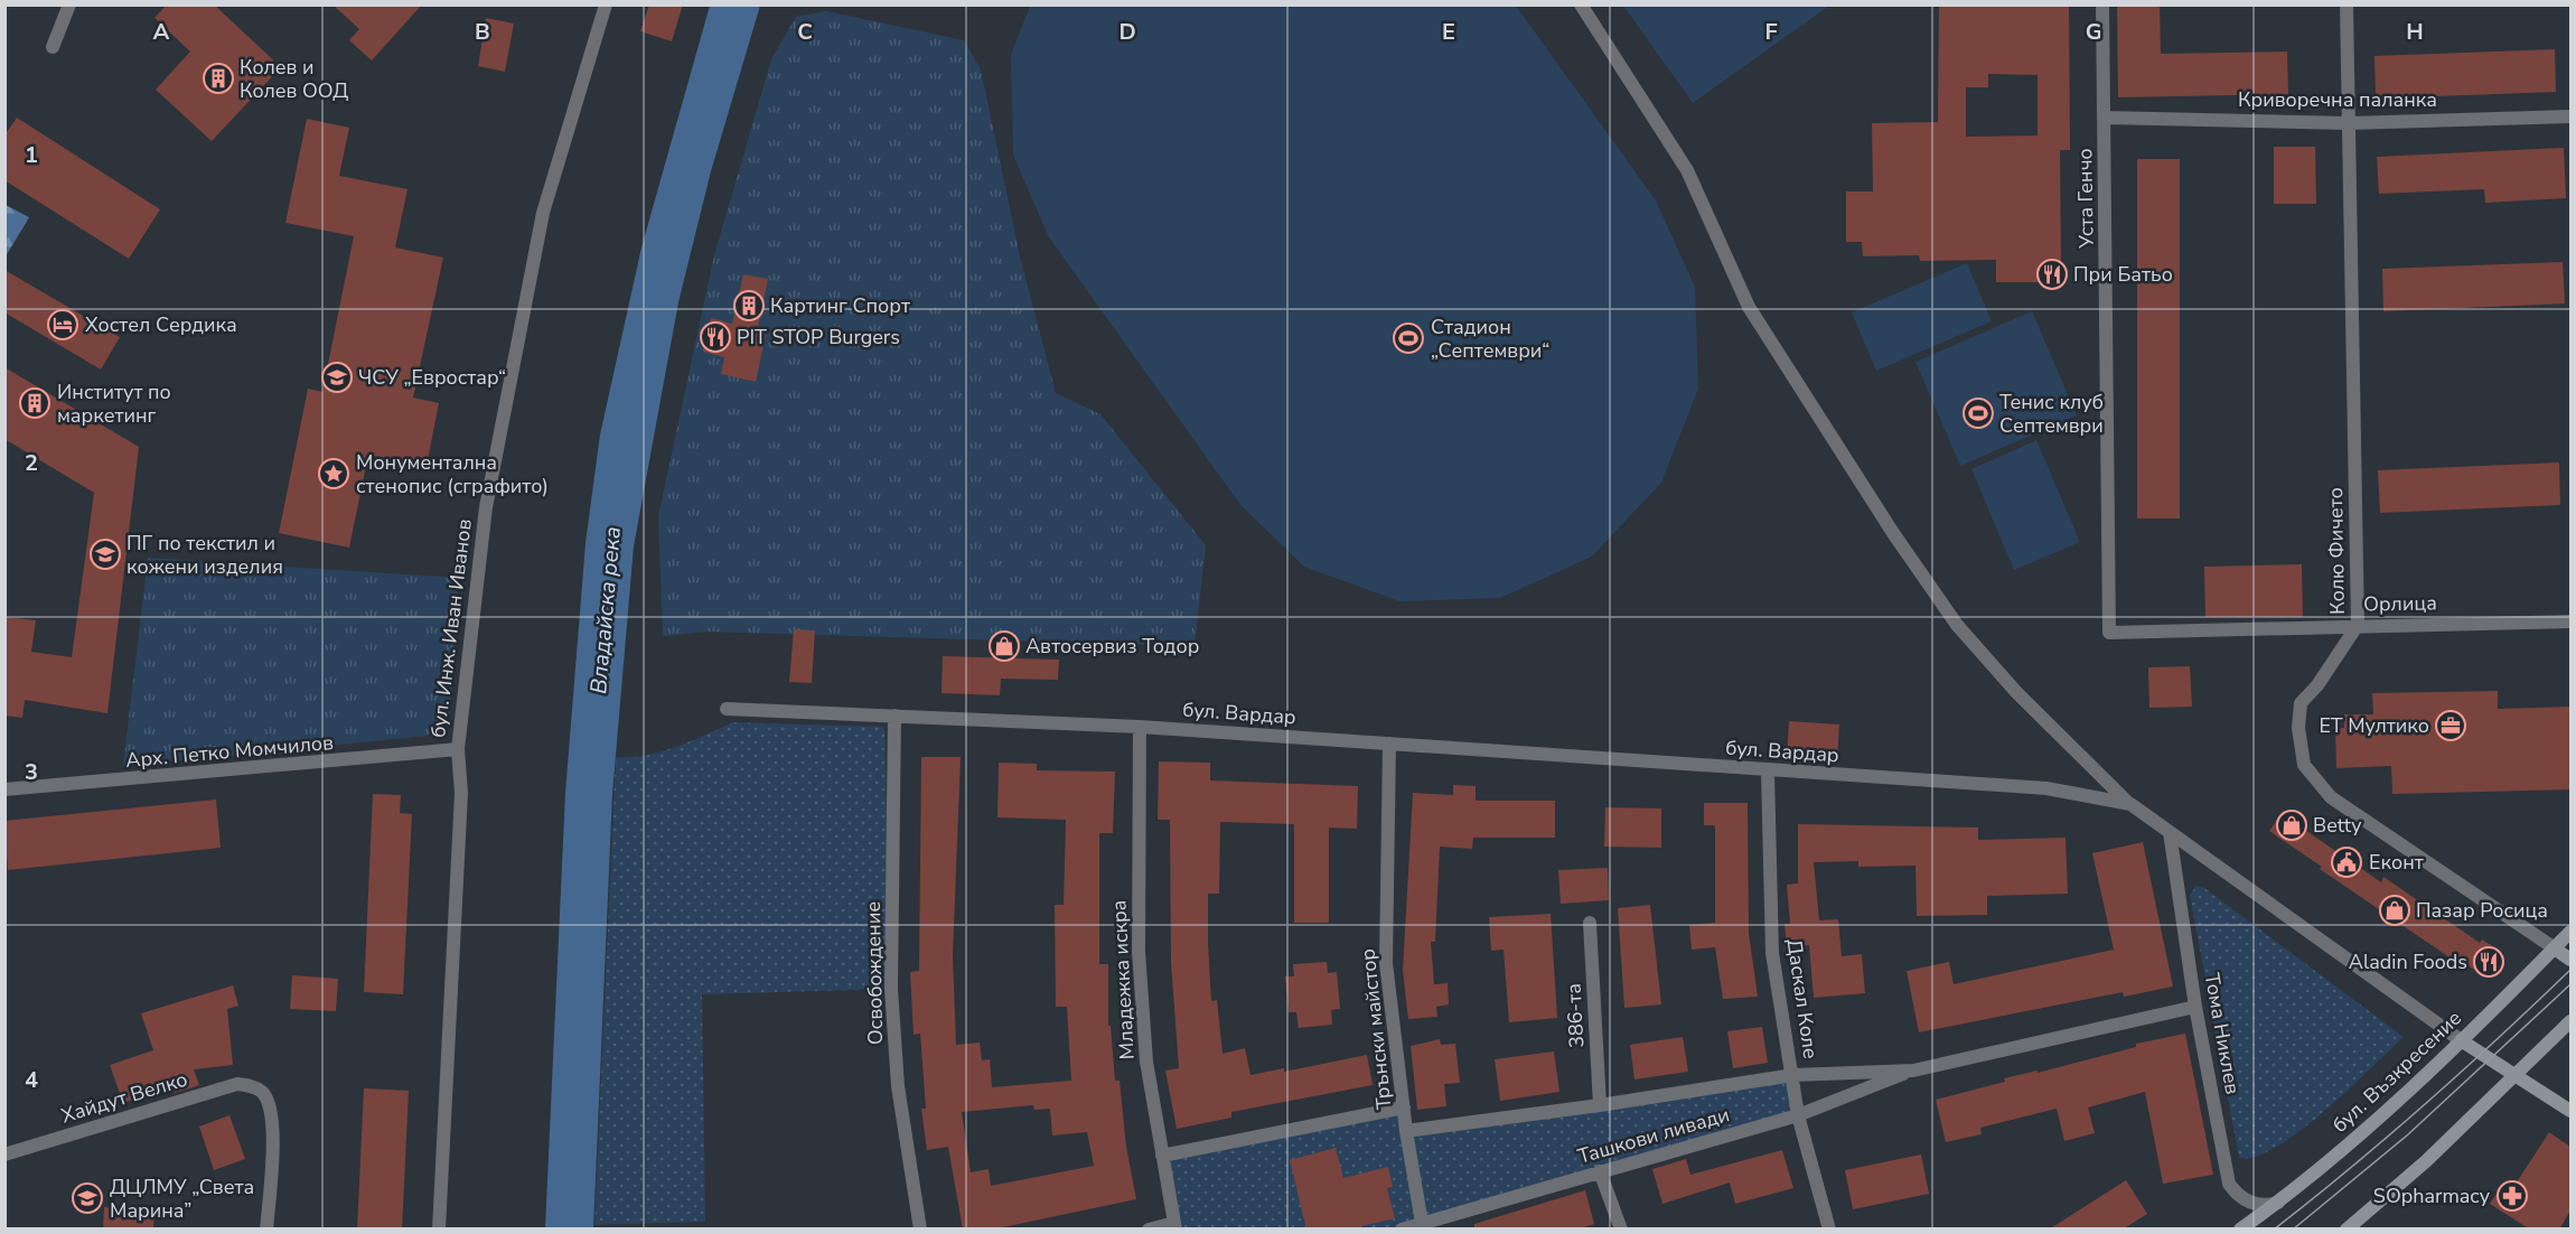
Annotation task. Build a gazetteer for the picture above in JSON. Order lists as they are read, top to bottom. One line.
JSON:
{"streets":{"main road":["бул. Вардар","бул. Възкресение"],"street":["Криворечна паланка","Уста Генчо","Колю Фичето","Орлица","бул. Инж. Иван Иванов","Арх. Петко Момчилов","Освобождение","Младежка искра","Даскал Коле","386-та","Трънски майстор","Тома Никлев","Хайдут Велко","Ташкови ливади"]},"crossings":[["Криворечна паланка","Уста Генчо"],["Криворечна паланка","Колю Фичето"],["Уста Генчо","Орлица"],["Колю Фичето","Орлица"],["Колю Фичето","бул. Възкресение"],["бул. Инж. Иван Иванов","Арх. Петко Момчилов"],["бул. Вардар","Освобождение"],["бул. Вардар","Младежка искра"],["бул. Вардар","Даскал Коле"],["бул. Вардар","Трънски майстор"],["бул. Вардар","Тома Никлев"],["бул. Вардар","бул. Възкресение"],["Даскал Коле","Ташкови ливади"],["386-та","Ташкови ливади"],["Трънски майстор","Ташкови ливади"],["Тома Никлев","бул. Възкресение"],["Тома Никлев","Ташкови ливади"]],"water":["Владайска река"],"places":{"building":["Колев и Колев ООД","Картинг Спорт","Институт по маркетинг"],"restaurant":["При Батьо","PIT STOP Burgers","Aladin Foods"],"hotel":["Хостел Сердика"],"sports":["Стадион „Септември“","Тенис клуб Септември"],"school or university":["ЧСУ „Евростар“","ПГ по текстил и кожени изделия","ДЦЛМУ „Света Марина”"],"place":["Монументална стенопис (сграфито)"],"shop":["Автосервиз Тодор","Betty","Пазар Росица"],"office":["ЕТ Мултико"],"public building":["Еконт"],"pharmacy":["SOpharmacy"]},"grid":{"columns":["A","B","C","D","E","F","G","H"],"rows":["1","2","3","4"]}}
